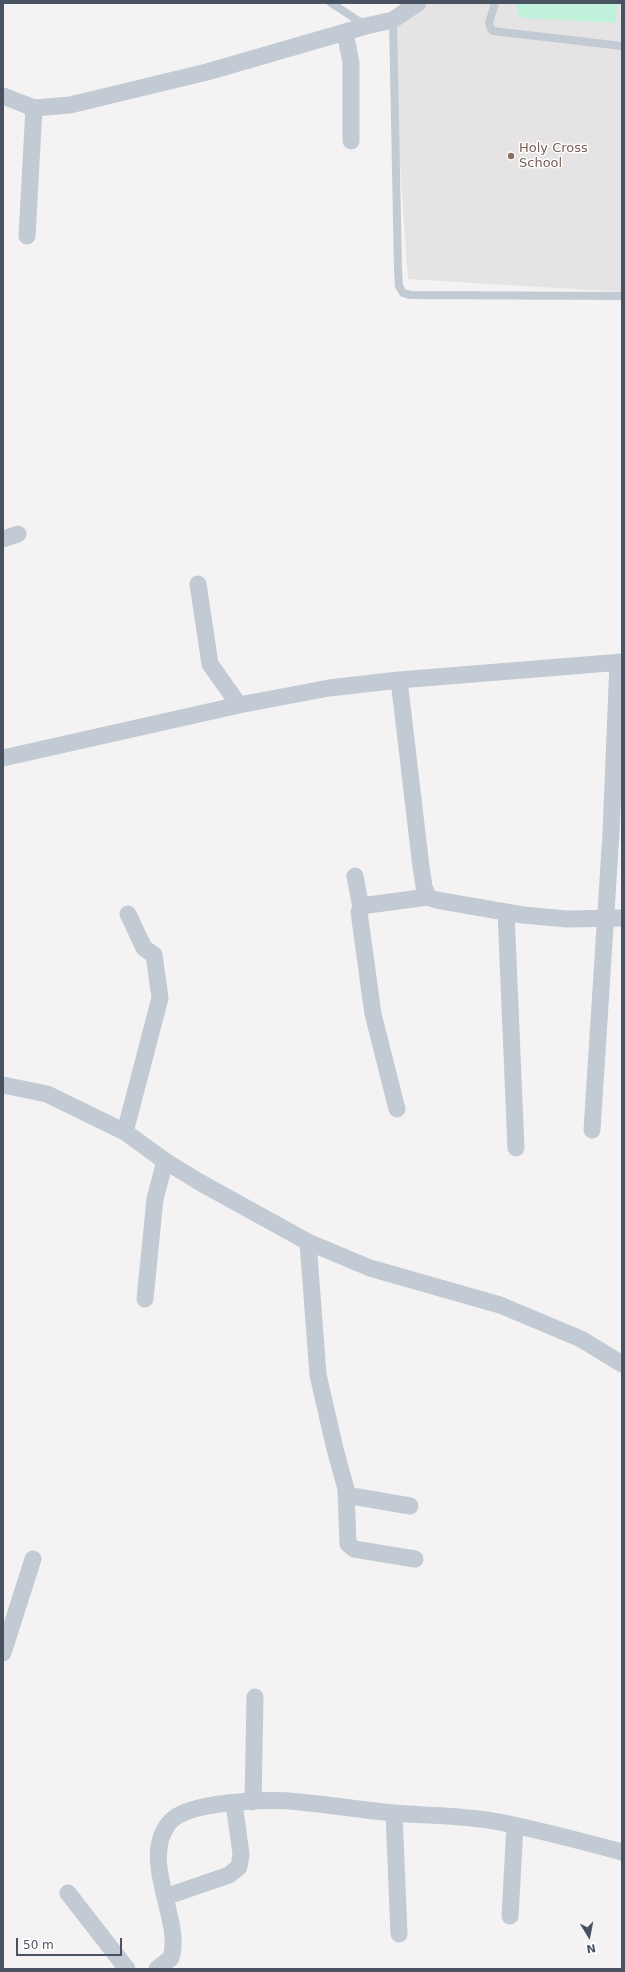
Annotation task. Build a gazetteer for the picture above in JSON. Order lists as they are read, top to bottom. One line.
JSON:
{"places":["Holy Cross School"],"scale_bar":"50 m","north":"bottom"}
